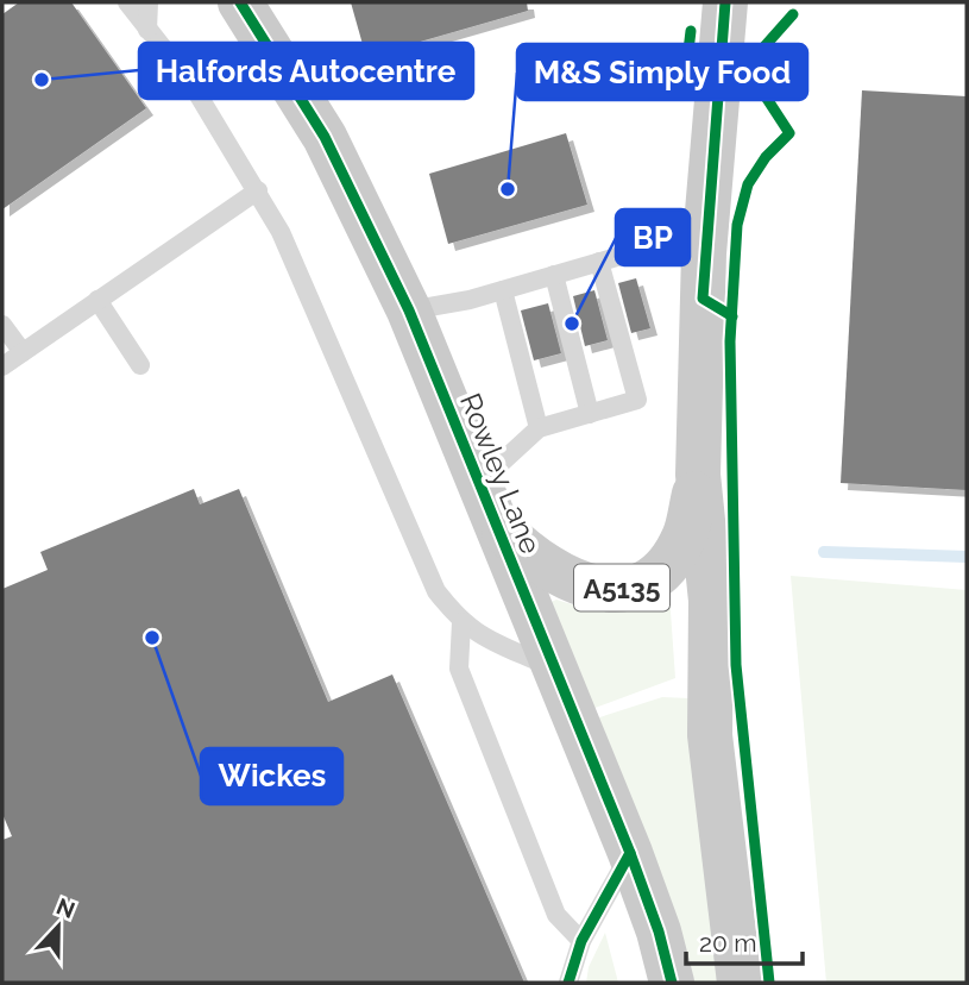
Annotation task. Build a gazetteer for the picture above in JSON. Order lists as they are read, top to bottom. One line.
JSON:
{"streets":{"main road":["Rowley Lane","A5135"]},"crossings":[["Rowley Lane","A5135"]],"places":["Halfords Autocentre","M&S Simply Food","BP","Wickes"],"scale_bar":"20 m","north":"top"}
